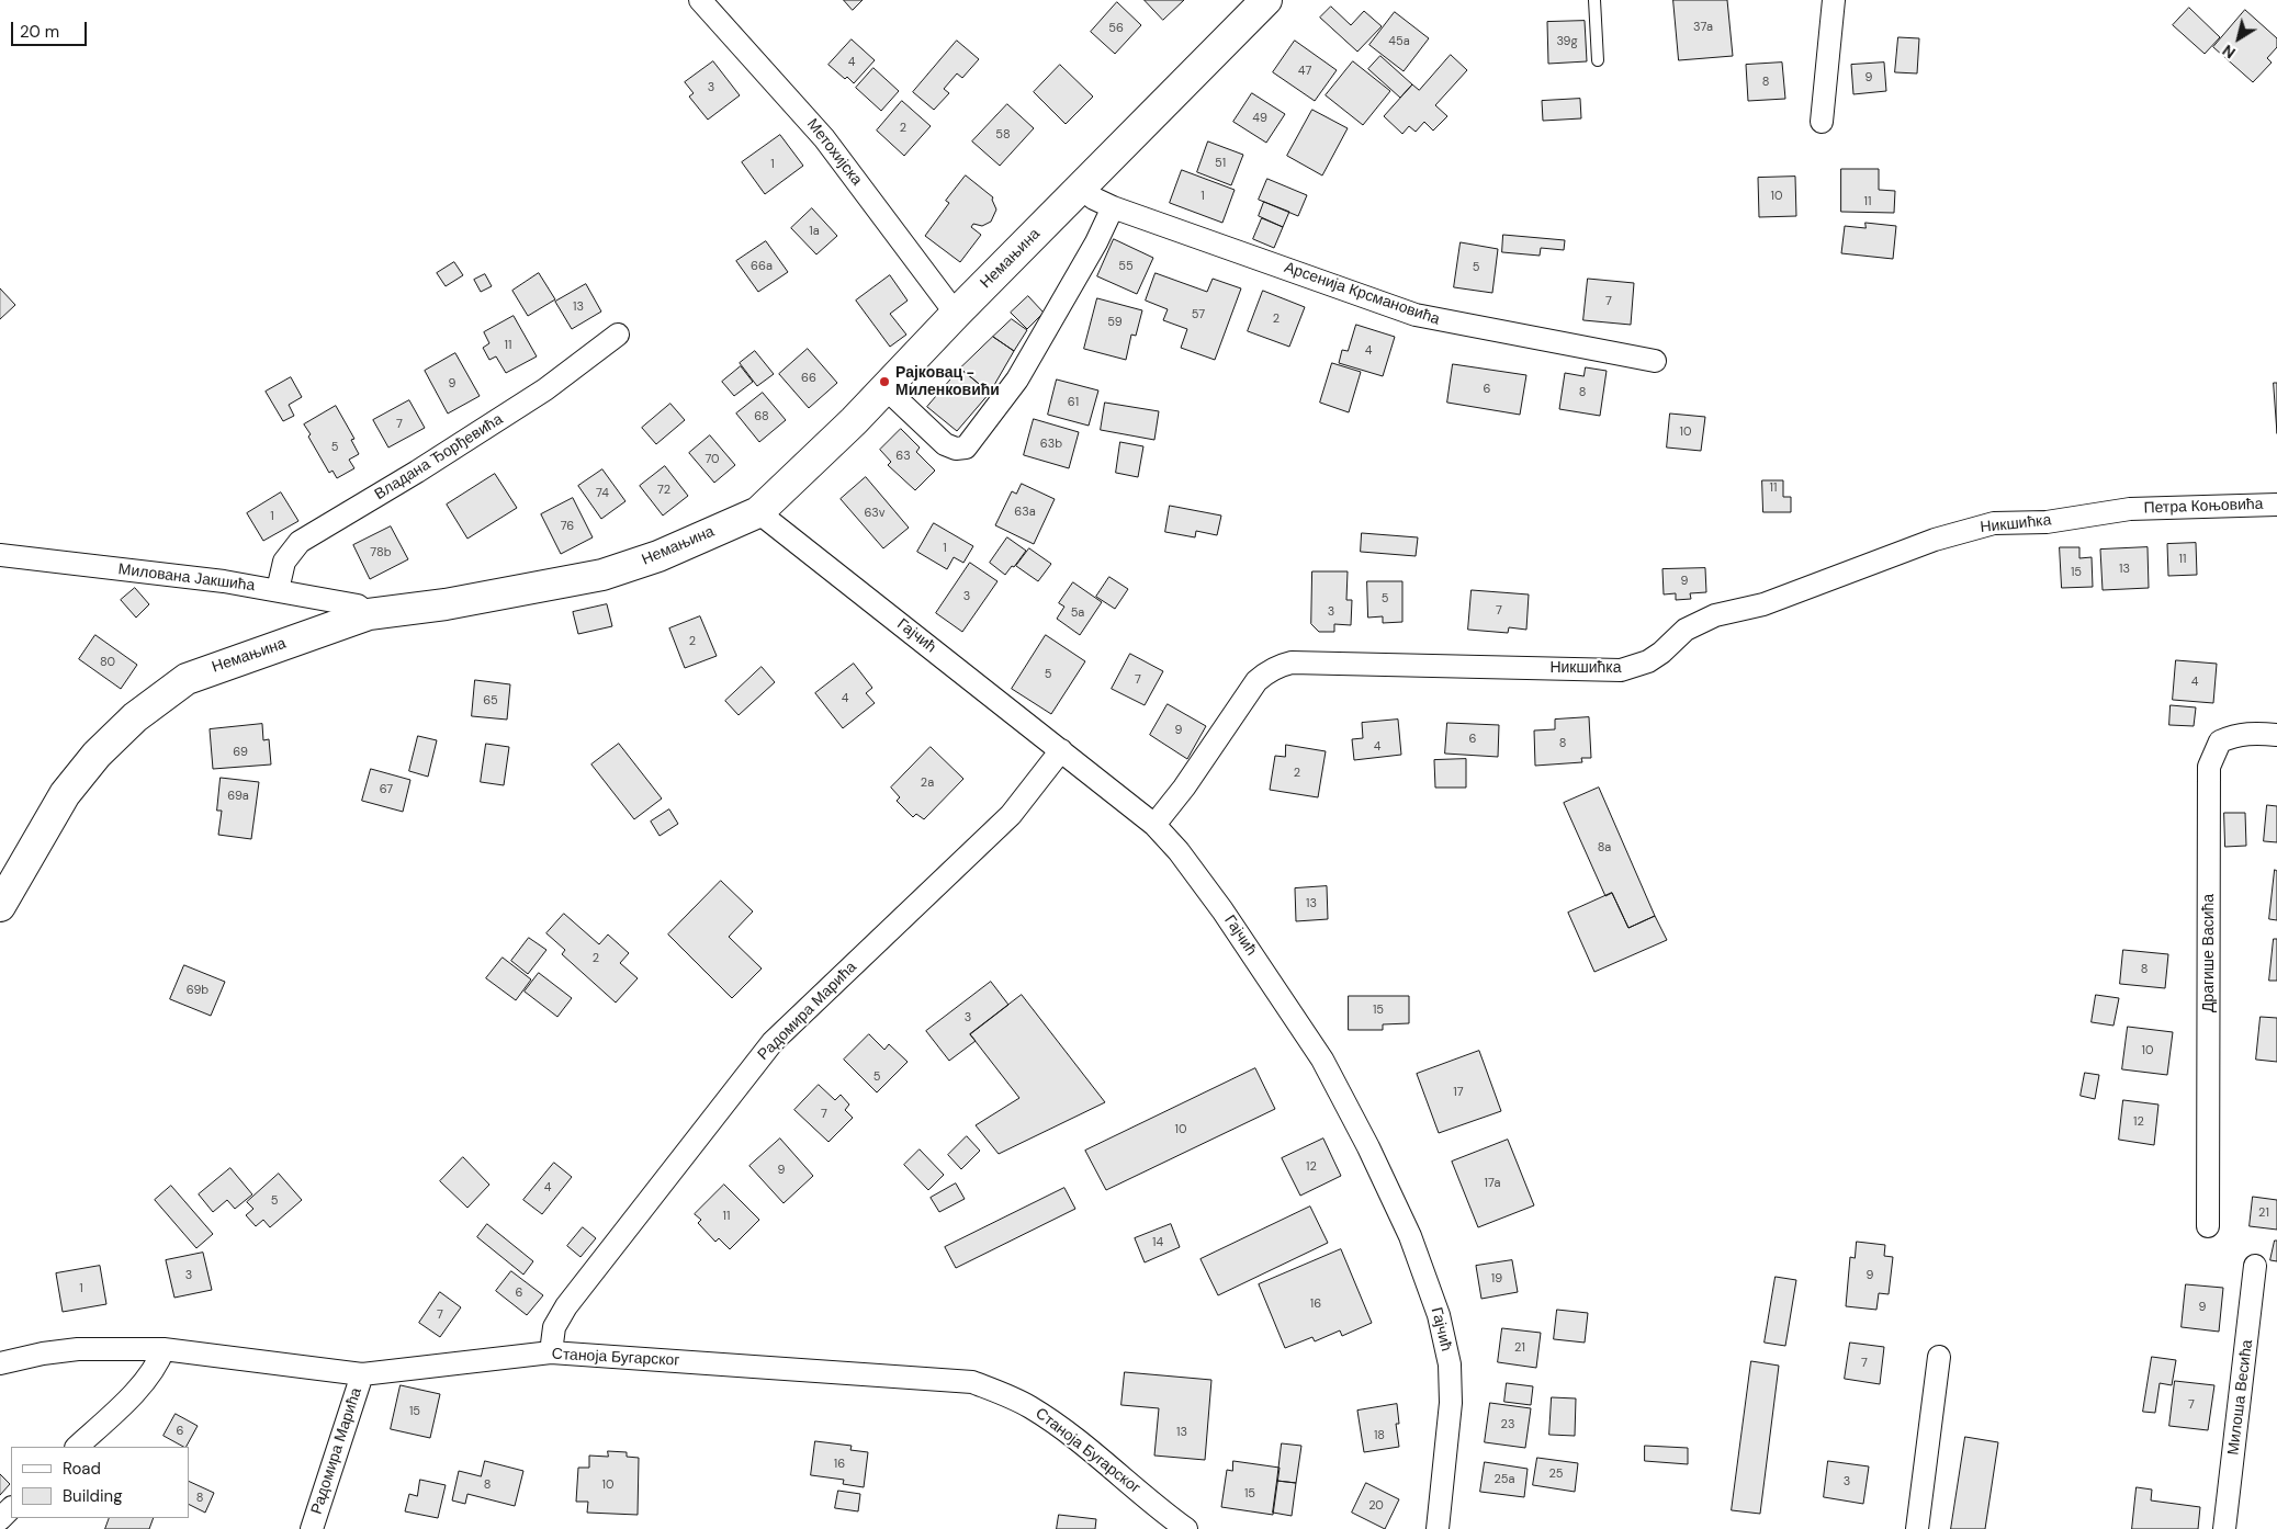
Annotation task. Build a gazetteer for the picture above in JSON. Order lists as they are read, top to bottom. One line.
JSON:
{"streets":{"street":["Метохијска","Немањина","Арсенија Крсмановића","Владана Ђорђевића","Петра Коњовића","Никшићка","Милована Јакшића","Гајчић","Драгише Васића","Радомира Марића","Станоја Бугарског","Милоша Весића"]},"crossings":[["Метохијска","Немањина"],["Немањина","Арсенија Крсмановића"],["Немањина","Милована Јакшића"],["Немањина","Гајчић"],["Владана Ђорђевића","Милована Јакшића"],["Петра Коњовића","Никшићка"],["Никшићка","Гајчић"],["Гајчић","Радомира Марића"],["Радомира Марића","Станоја Бугарског"]],"places":["Рајковац - Миленковићи"],"house_numbers":["37a","56","45a","39g","4","47","9","8","3","49","2","58","51","1","1","10","11","1a","66a","55","5","7","13","57","2","59","11","4","66","9","6","8","61","68","7","10","63b","5","63","70","11","72","74","63a","63v","1","76","1","78b","11","13","15","9","3","5","7","3","5a","2","80","5","7","4","4","65","9","6","8","4","69","2","2a","67","69a","8a","13","2","8","69b","15","3","10","5","17","7","12","10","12","9","17a","4","5","21","11","14","3","9","19","1","6","16","9","7","21","7","7","15","23","6","13","18","16","25","25a","3","8","10","15","8","20"],"legend":["Road","Building"],"scale_bar":"20 m","north":"bottom left"}
